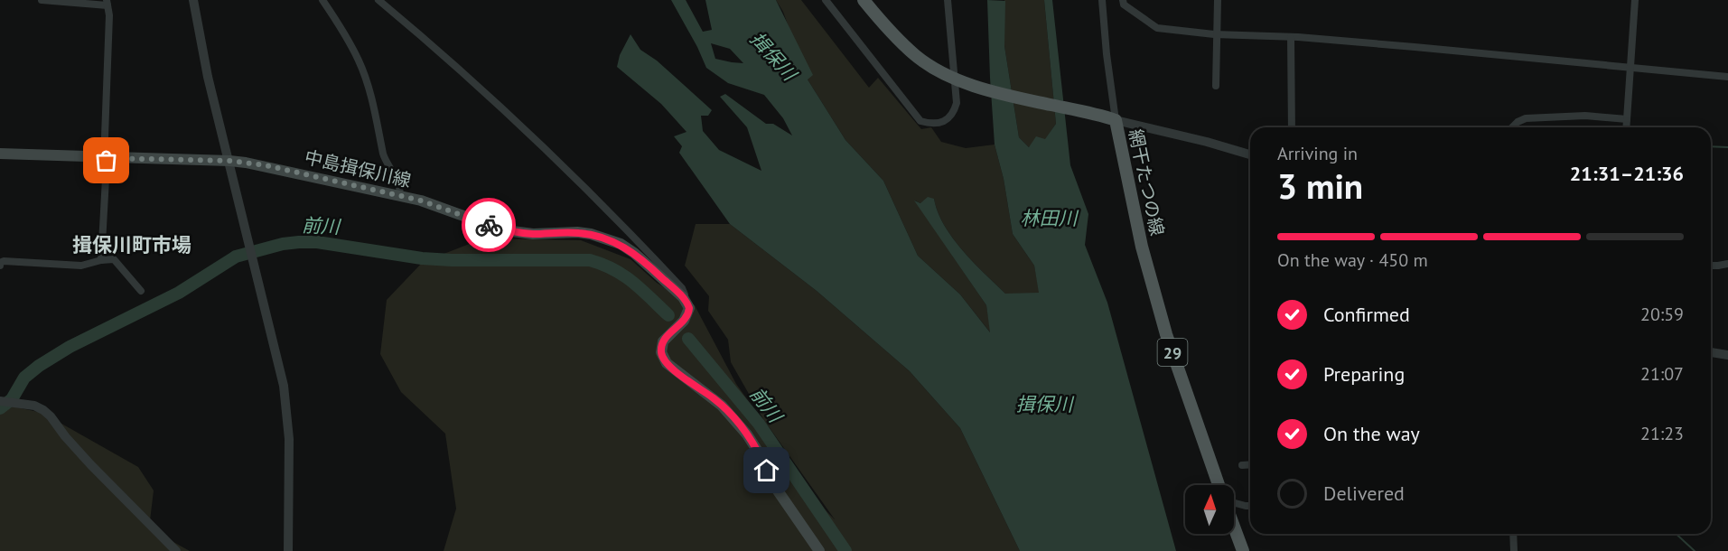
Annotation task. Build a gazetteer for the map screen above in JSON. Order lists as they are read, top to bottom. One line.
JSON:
{"streets":{"main road":["中島揖保川線","網干たつの線","29"]},"districts":["揖保川町市場"],"water":["揖保川","林田川","前川"],"north":"top","page":{"heading":["3 min","Arriving in","21:31–21:36"],"bar":"On the way · 450 m","list":[["Confirmed","20:59"],["Preparing","21:07"],["On the way","21:23"],"Delivered"]}}
